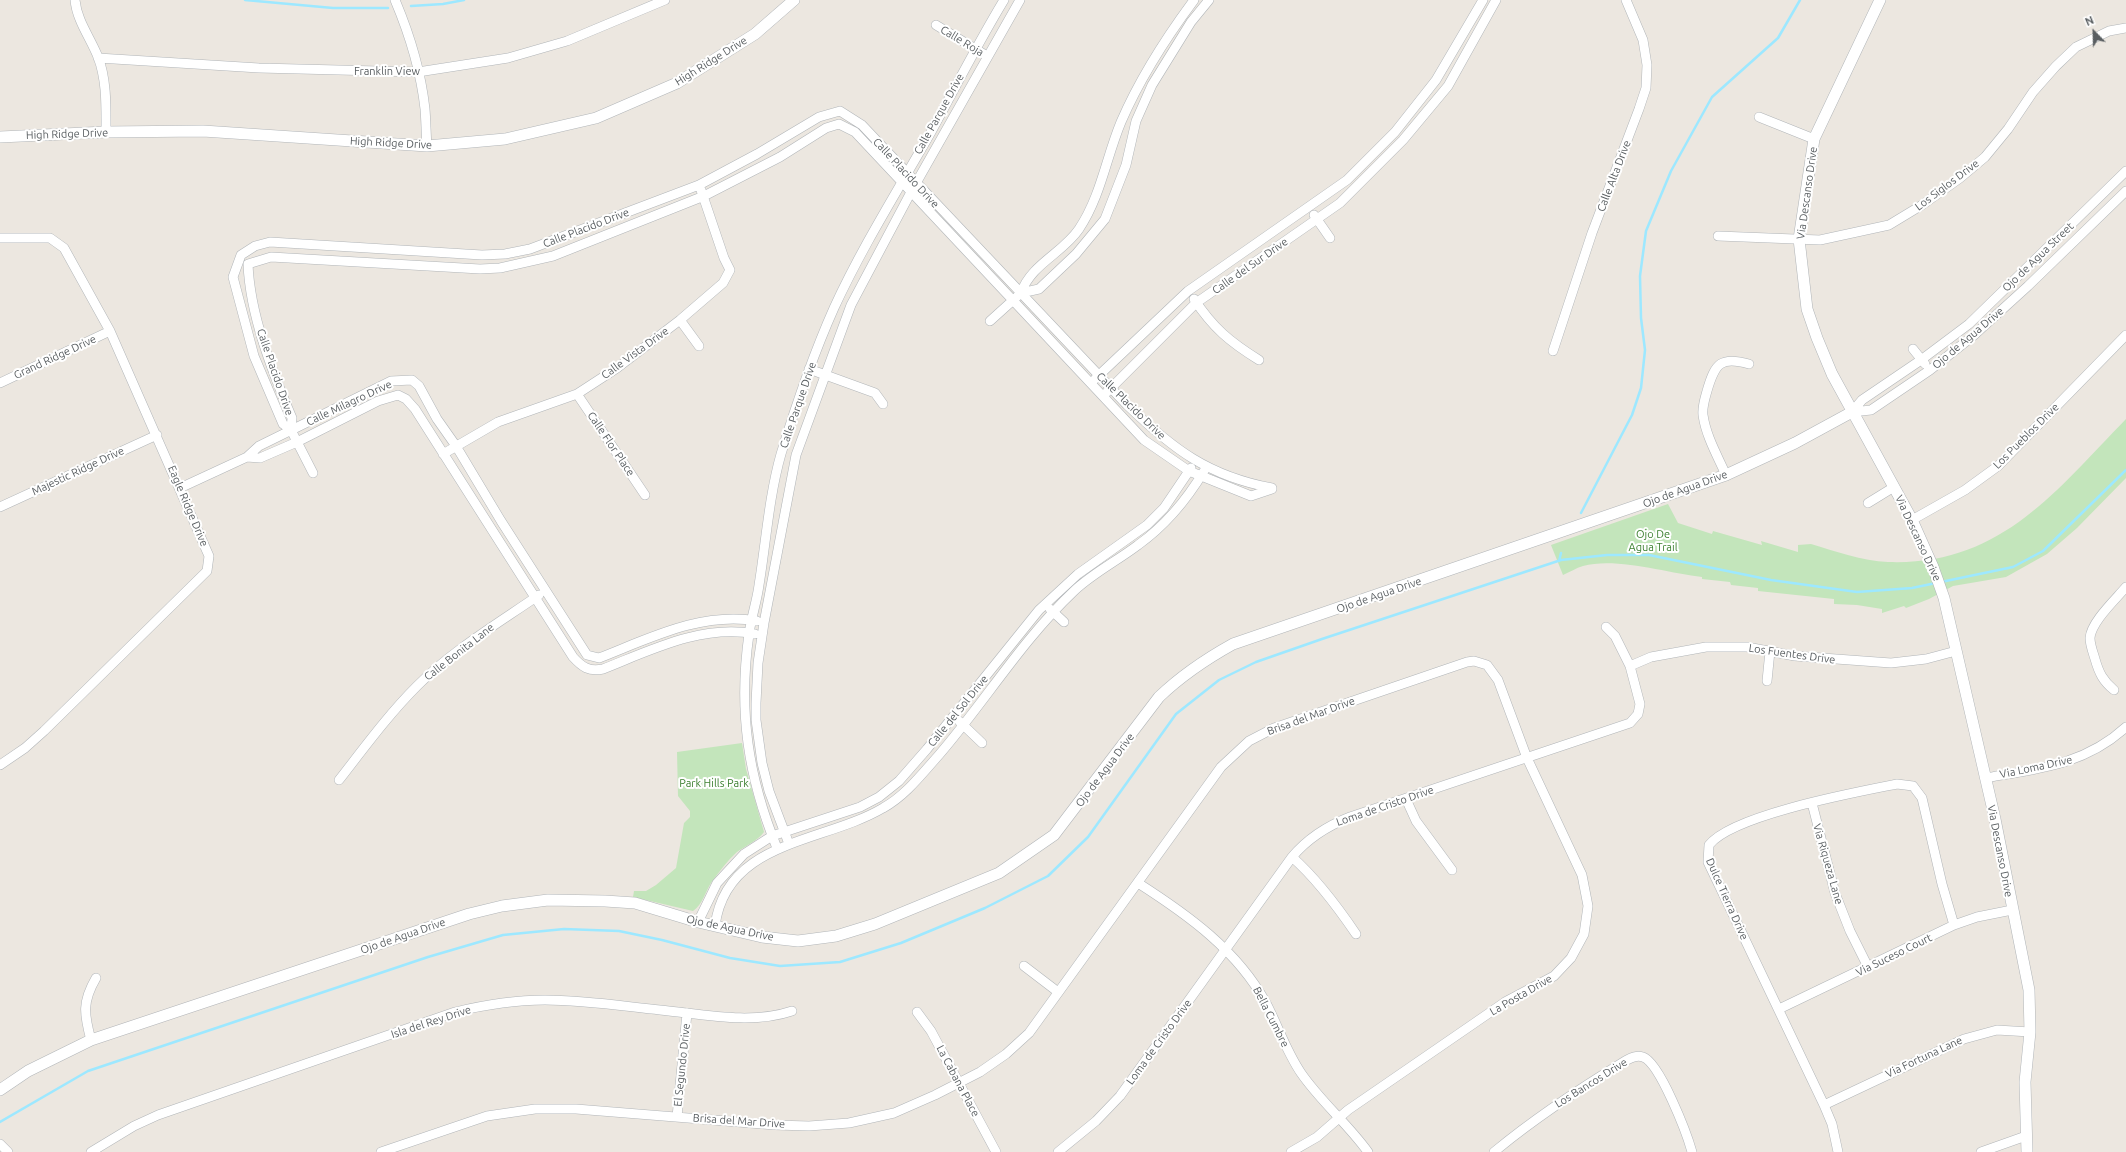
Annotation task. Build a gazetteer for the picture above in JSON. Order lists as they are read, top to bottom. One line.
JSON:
{"streets":{"street":["Calle Roja","High Ridge Drive","Franklin View","Calle Parque Drive","Calle Placido Drive","Calle Alta Drive","Los Siglos Drive","Via Descanso Drive","Ojo de Agua Street","Calle del Sur Drive","Ojo de Agua Drive","Calle Vista Drive","Grand Ridge Drive","Calle Milagro Drive","Los Pueblos Drive","Calle Flor Place","Majestic Ridge Drive","Eagle Ridge Drive","Calle Bonita Lane","Los Fuentes Drive","Calle del Sol Drive","Brisa del Mar Drive","Via Loma Drive","Loma de Cristo Drive","Via Riqueza Lane","Dulce Tierra Drive","Via Suceso Court","La Posta Drive","Bella Cumbre","Isla del Rey Drive","Via Fortuna Lane","El Segundo Drive","La Cabana Place","Los Bancos Drive"]},"crossings":[["Calle Roja","Calle Parque Drive"],["Calle Parque Drive","Calle Placido Drive"],["Calle Parque Drive","Calle del Sol Drive"],["Calle Placido Drive","Calle del Sur Drive"],["Calle Placido Drive","Calle Vista Drive"],["Calle Placido Drive","Calle Milagro Drive"],["Calle Placido Drive","Calle del Sol Drive"],["Los Siglos Drive","Via Descanso Drive"],["Via Descanso Drive","Ojo de Agua Street"],["Via Descanso Drive","Ojo de Agua Drive"],["Via Descanso Drive","Los Pueblos Drive"],["Via Descanso Drive","Los Fuentes Drive"],["Via Descanso Drive","Via Loma Drive"],["Via Descanso Drive","Via Suceso Court"],["Via Descanso Drive","Via Fortuna Lane"],["Ojo de Agua Street","Ojo de Agua Drive"],["Ojo de Agua Drive","Calle del Sol Drive"],["Calle Vista Drive","Calle Milagro Drive"],["Calle Vista Drive","Calle Flor Place"],["Grand Ridge Drive","Eagle Ridge Drive"],["Calle Milagro Drive","Eagle Ridge Drive"],["Calle Milagro Drive","Calle Bonita Lane"],["Majestic Ridge Drive","Eagle Ridge Drive"],["Los Fuentes Drive","Loma de Cristo Drive"],["Brisa del Mar Drive","Loma de Cristo Drive"],["Brisa del Mar Drive","La Posta Drive"],["Brisa del Mar Drive","Bella Cumbre"],["Brisa del Mar Drive","El Segundo Drive"],["Brisa del Mar Drive","La Cabana Place"],["Loma de Cristo Drive","La Posta Drive"],["Loma de Cristo Drive","Bella Cumbre"],["Via Riqueza Lane","Dulce Tierra Drive"],["Via Riqueza Lane","Via Suceso Court"],["Dulce Tierra Drive","Via Suceso Court"],["Dulce Tierra Drive","Via Fortuna Lane"],["La Posta Drive","Bella Cumbre"],["Isla del Rey Drive","El Segundo Drive"]],"parks":["Ojo De Agua Trail","Park Hills Park"],"north":"top left"}
